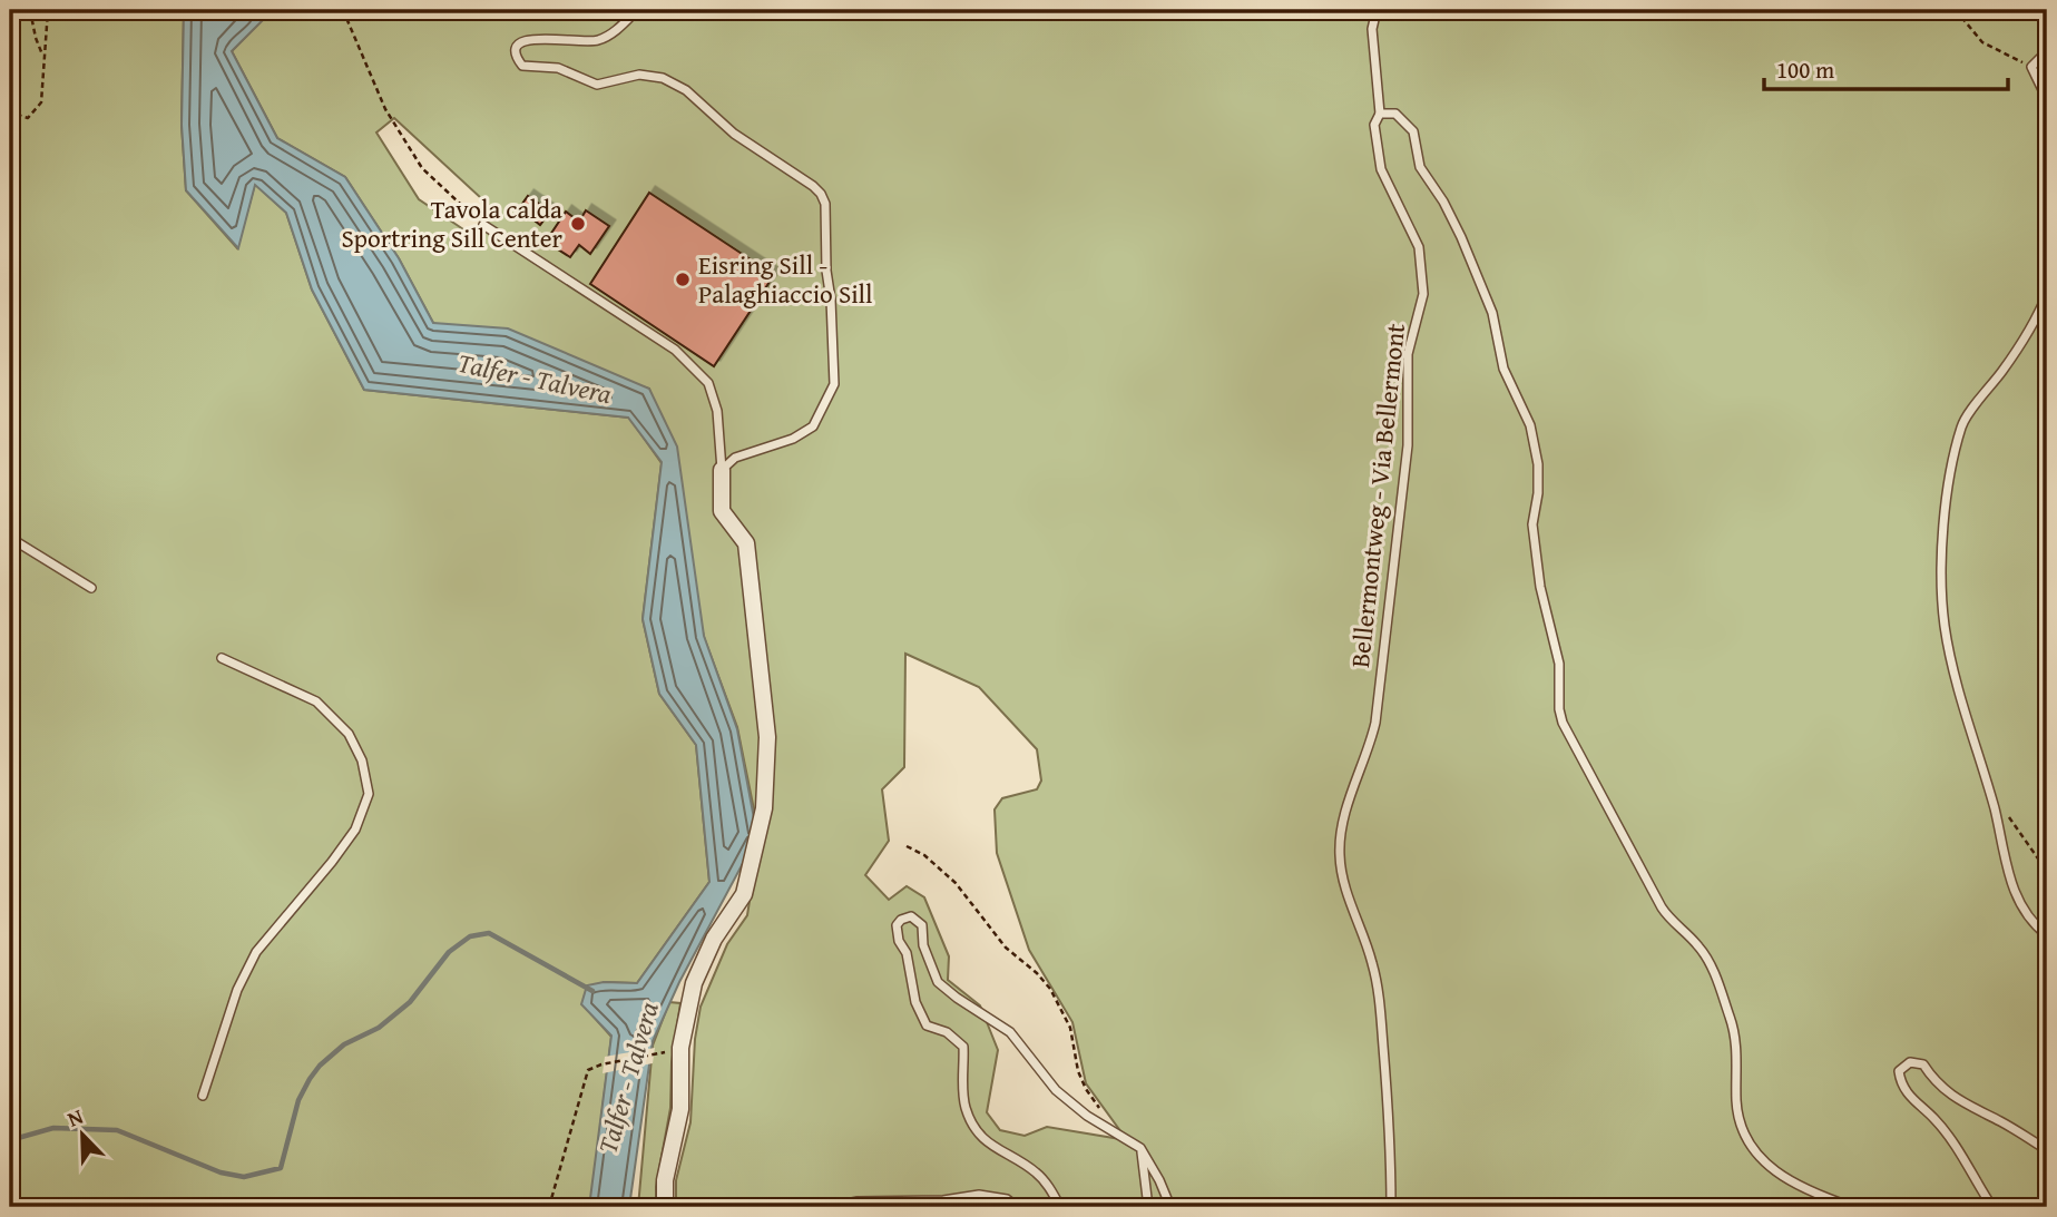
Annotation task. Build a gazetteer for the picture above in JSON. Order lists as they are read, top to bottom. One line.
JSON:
{"streets":{"lane":["Bellermontweg - Via Bellermont"]},"water":["Talfer - Talvera"],"places":["Tavola calda Sportring Sill Center","Eisring Sill - Palaghiaccio Sill"],"scale_bar":"100 m","north":"top left"}
